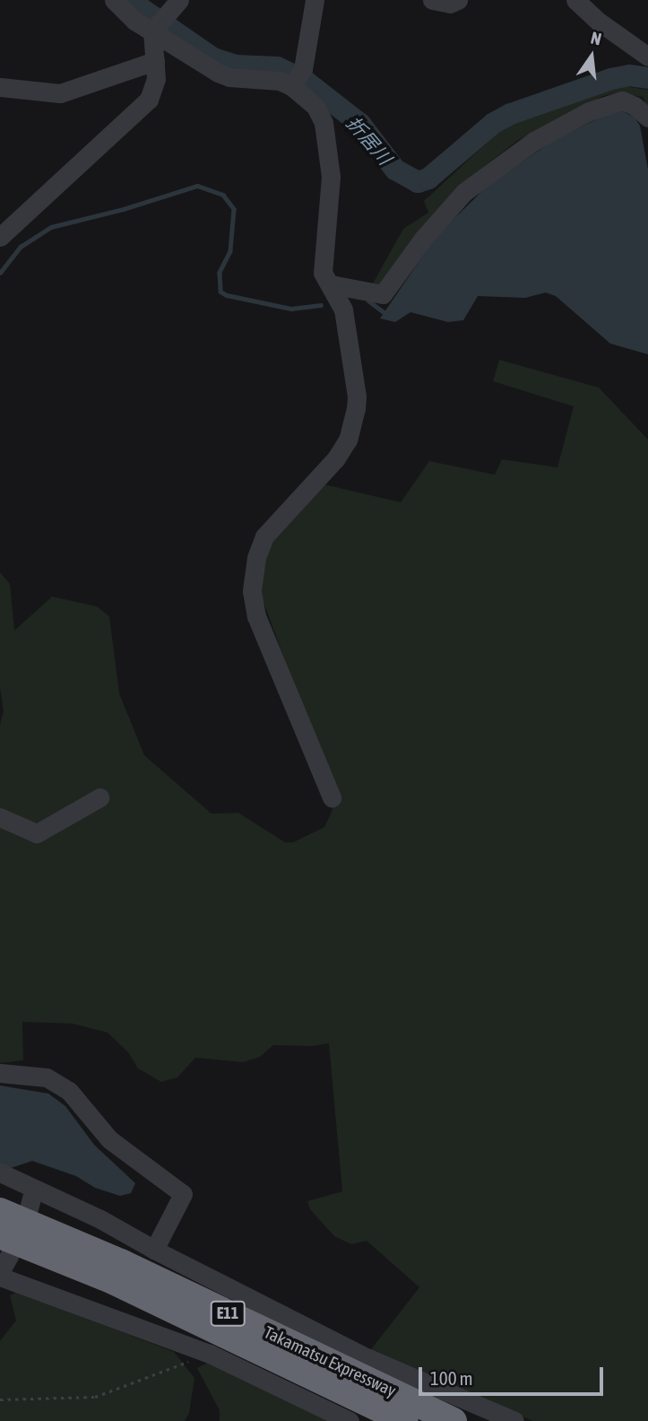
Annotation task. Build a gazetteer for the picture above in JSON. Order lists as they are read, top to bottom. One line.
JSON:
{"streets":{"highway":["E11","Takamatsu Expressway"]},"water":["折居川"],"scale_bar":"100 m","north":"top"}
